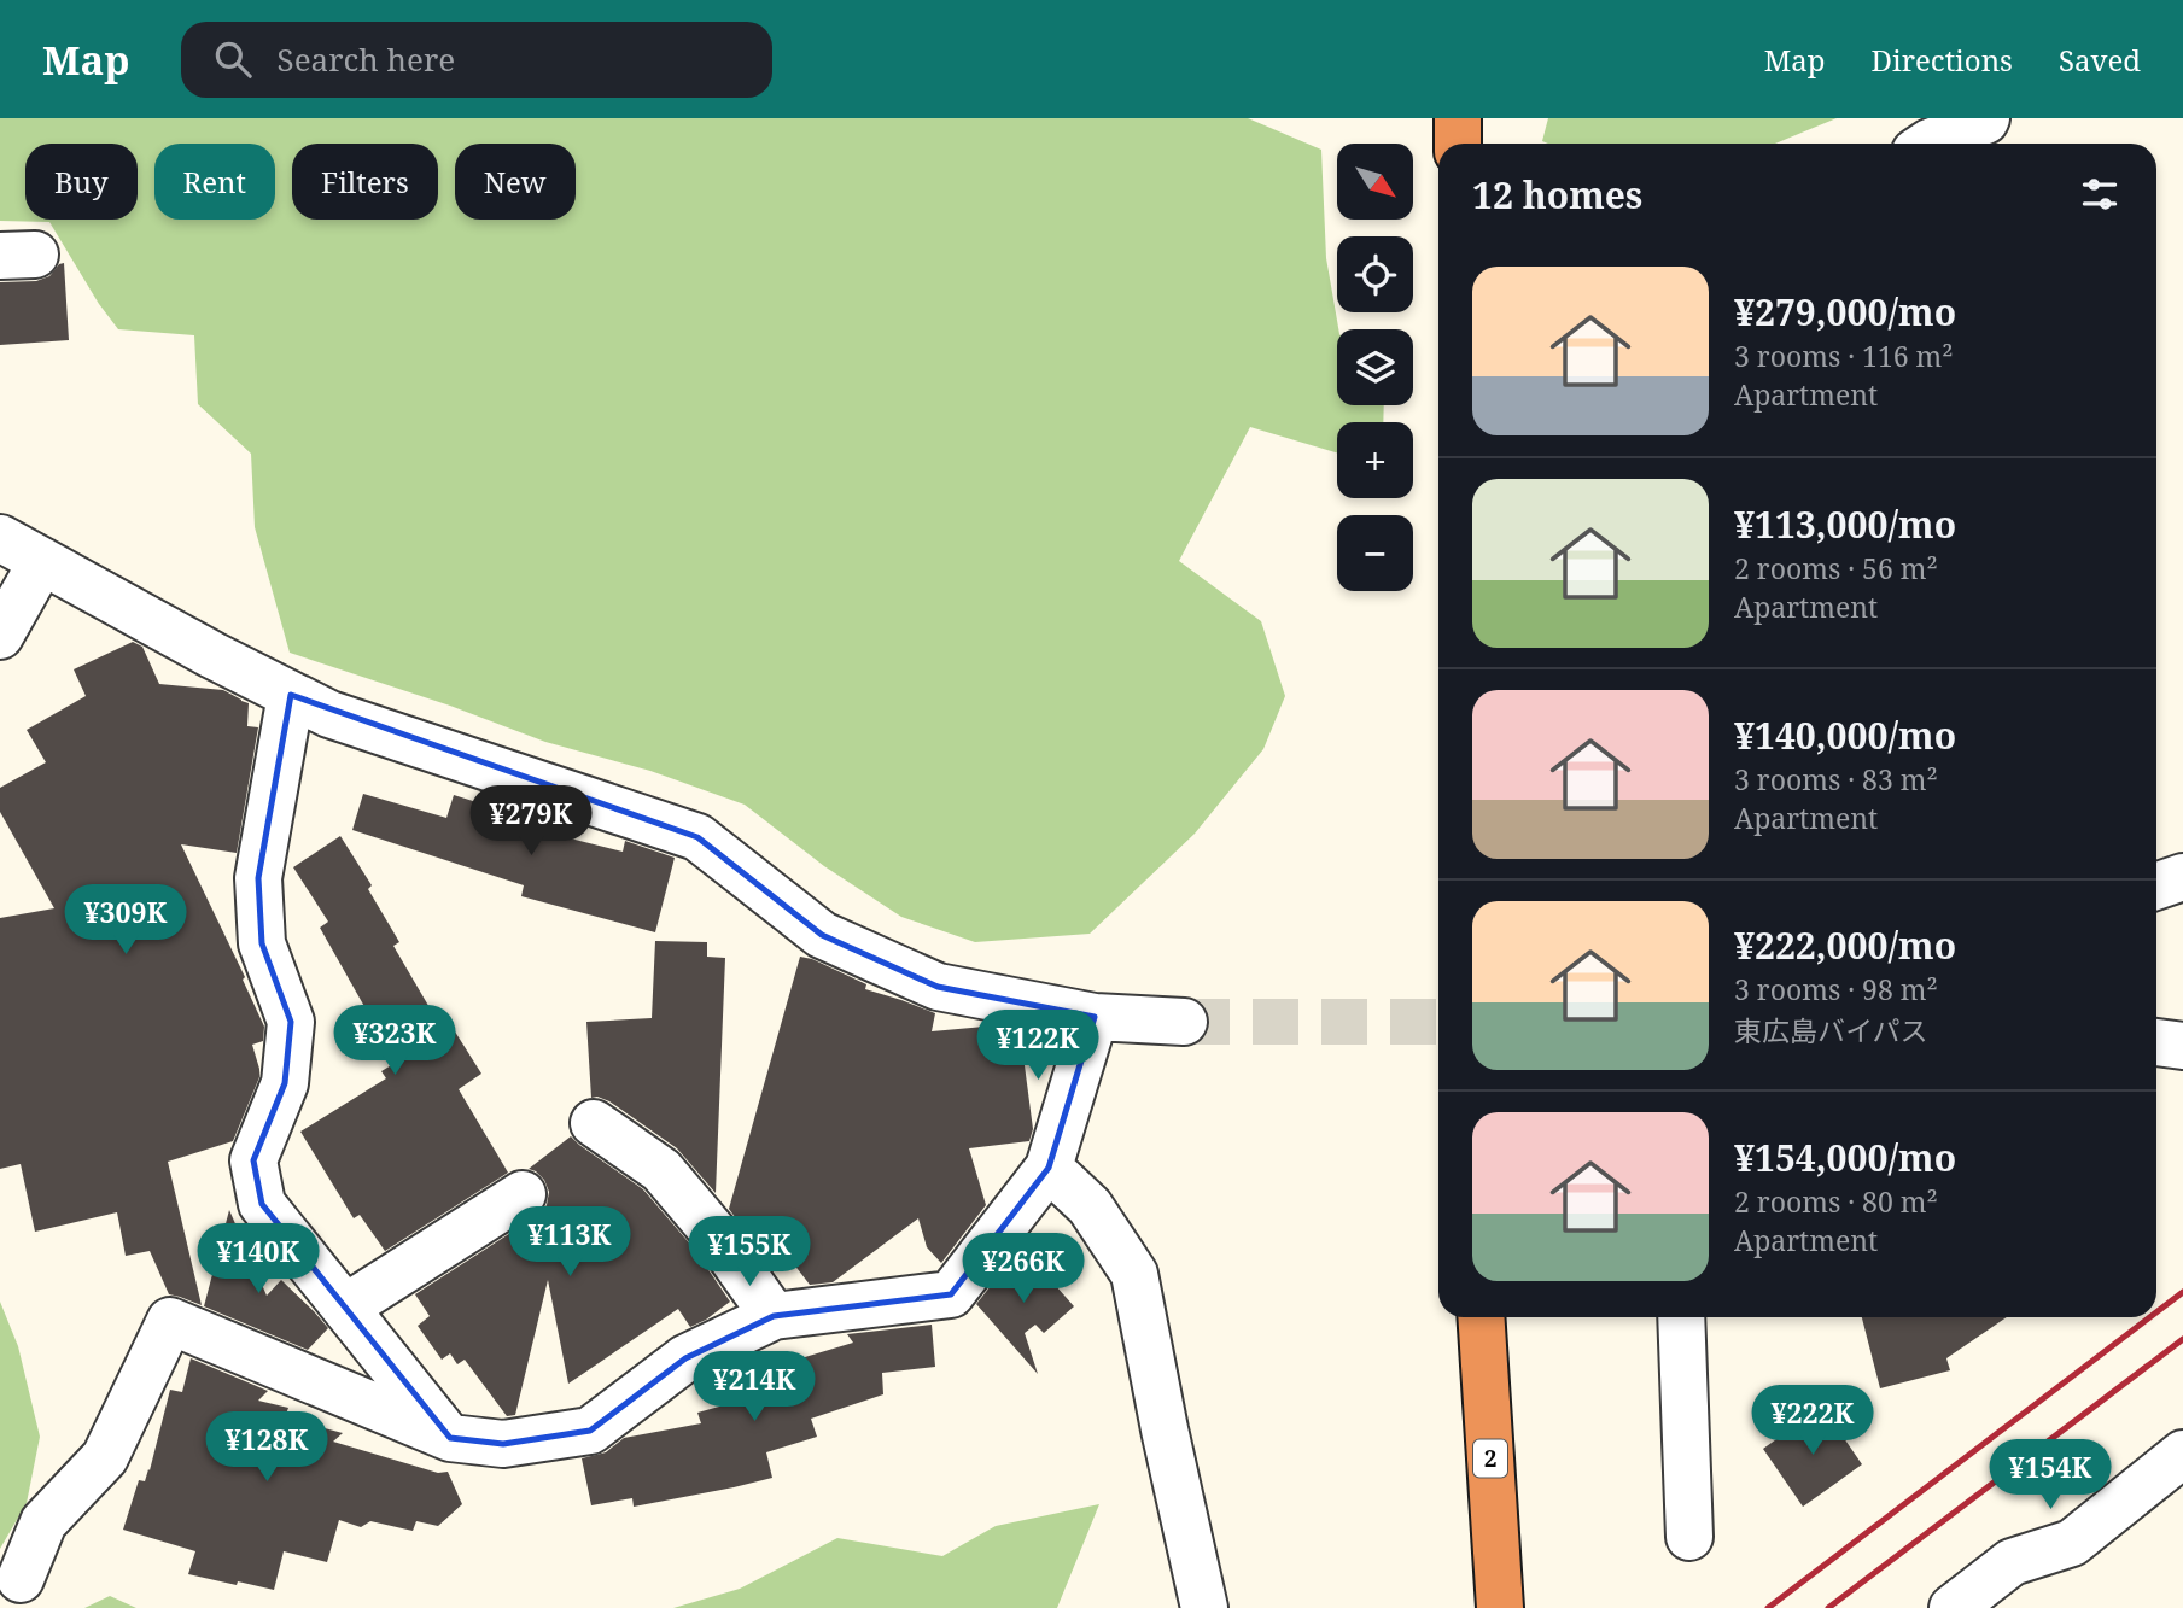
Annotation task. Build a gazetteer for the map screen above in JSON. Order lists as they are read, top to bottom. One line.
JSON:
{"streets":{"highway":["2"]},"north":"bottom right","page":{"header":"Map","search":"Search here","nav":["Map","Directions","Saved"],"map_buttons":["+","−"],"chip":["Buy","Rent","Filters","New"],"heading":"12 homes","list":[{"name":"¥279,000/mo","note":"3 rooms · 116 m² · Apartment"},{"name":"¥113,000/mo","note":"2 rooms · 56 m² · Apartment"},{"name":"¥140,000/mo","note":"3 rooms · 83 m² · Apartment"},{"name":"¥222,000/mo","note":"3 rooms · 98 m² · 東広島バイパス"},{"name":"¥154,000/mo","note":"2 rooms · 80 m² · Apartment"}],"price":["¥279K","¥309K","¥323K","¥122K","¥113K","¥155K","¥140K","¥266K","¥214K","¥222K","¥128K","¥154K"]}}
